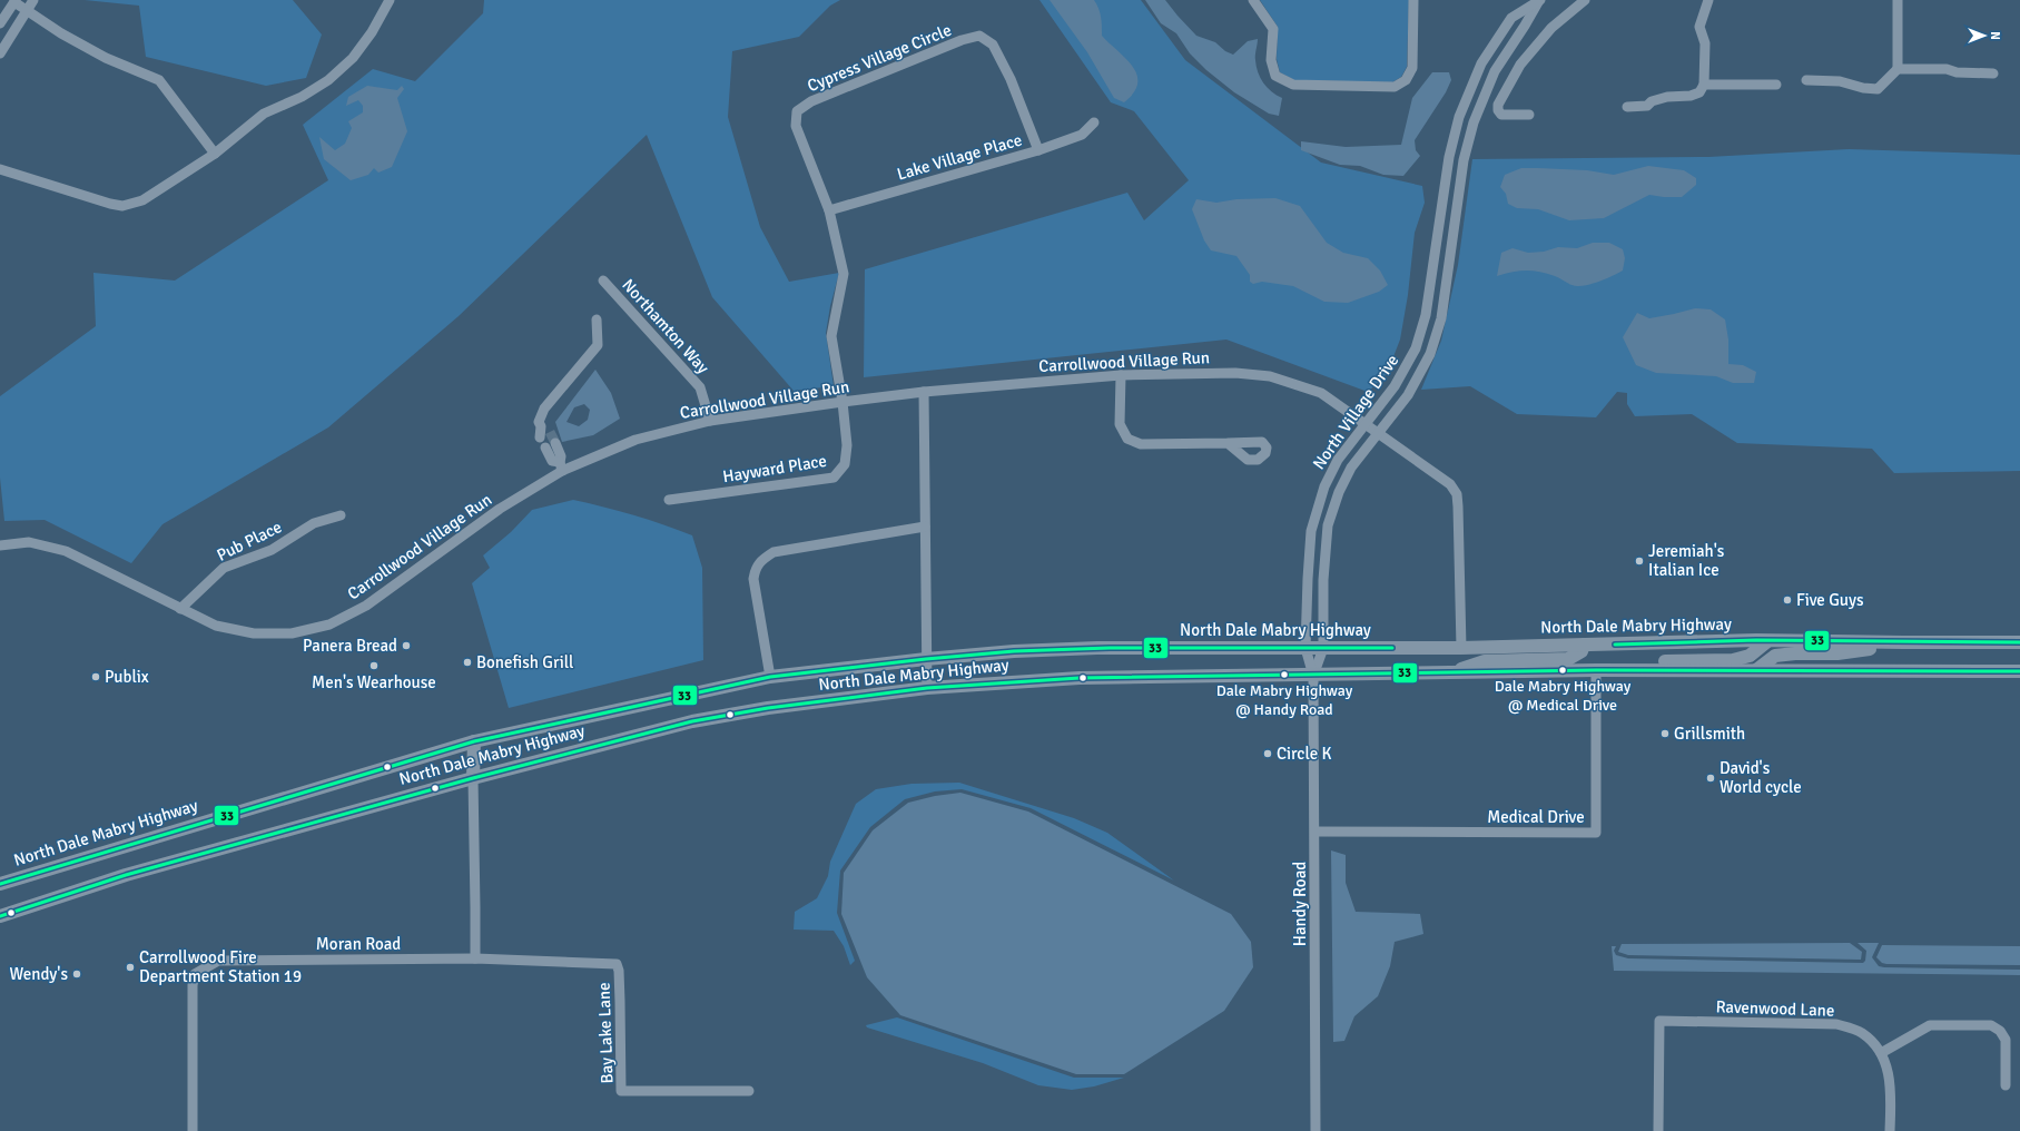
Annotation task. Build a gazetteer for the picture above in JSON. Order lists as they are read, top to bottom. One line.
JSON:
{"streets":{"main road":["North Dale Mabry Highway"],"street":["Cypress Village Circle","Lake Village Place","Northamton Way","Carrollwood Village Run","North Village Drive","Hayward Place","Pub Place","Medical Drive","Handy Road","Moran Road","Ravenwood Lane","Bay Lake Lane"]},"crossings":[["Cypress Village Circle","Lake Village Place"],["Cypress Village Circle","Hayward Place"],["Northamton Way","Carrollwood Village Run"],["Carrollwood Village Run","North Village Drive"],["Carrollwood Village Run","Hayward Place"],["Carrollwood Village Run","Pub Place"],["Carrollwood Village Run","North Dale Mabry Highway"],["North Village Drive","North Dale Mabry Highway"],["North Village Drive","Handy Road"],["North Dale Mabry Highway","Medical Drive"],["North Dale Mabry Highway","Handy Road"],["Medical Drive","Handy Road"],["Moran Road","Bay Lake Lane"]],"places":["Jeremiah's Italian Ice","Five Guys","Panera Bread","Bonefish Grill","Men's Wearhouse","Dale Mabry Highway @ Medical Drive","Dale Mabry Highway @ Handy Road","Publix","Grillsmith","Circle K","David's World cycle","Carrollwood Fire Department Station 19","Wendy's"],"lines":["transit line 33"],"north":"right"}
